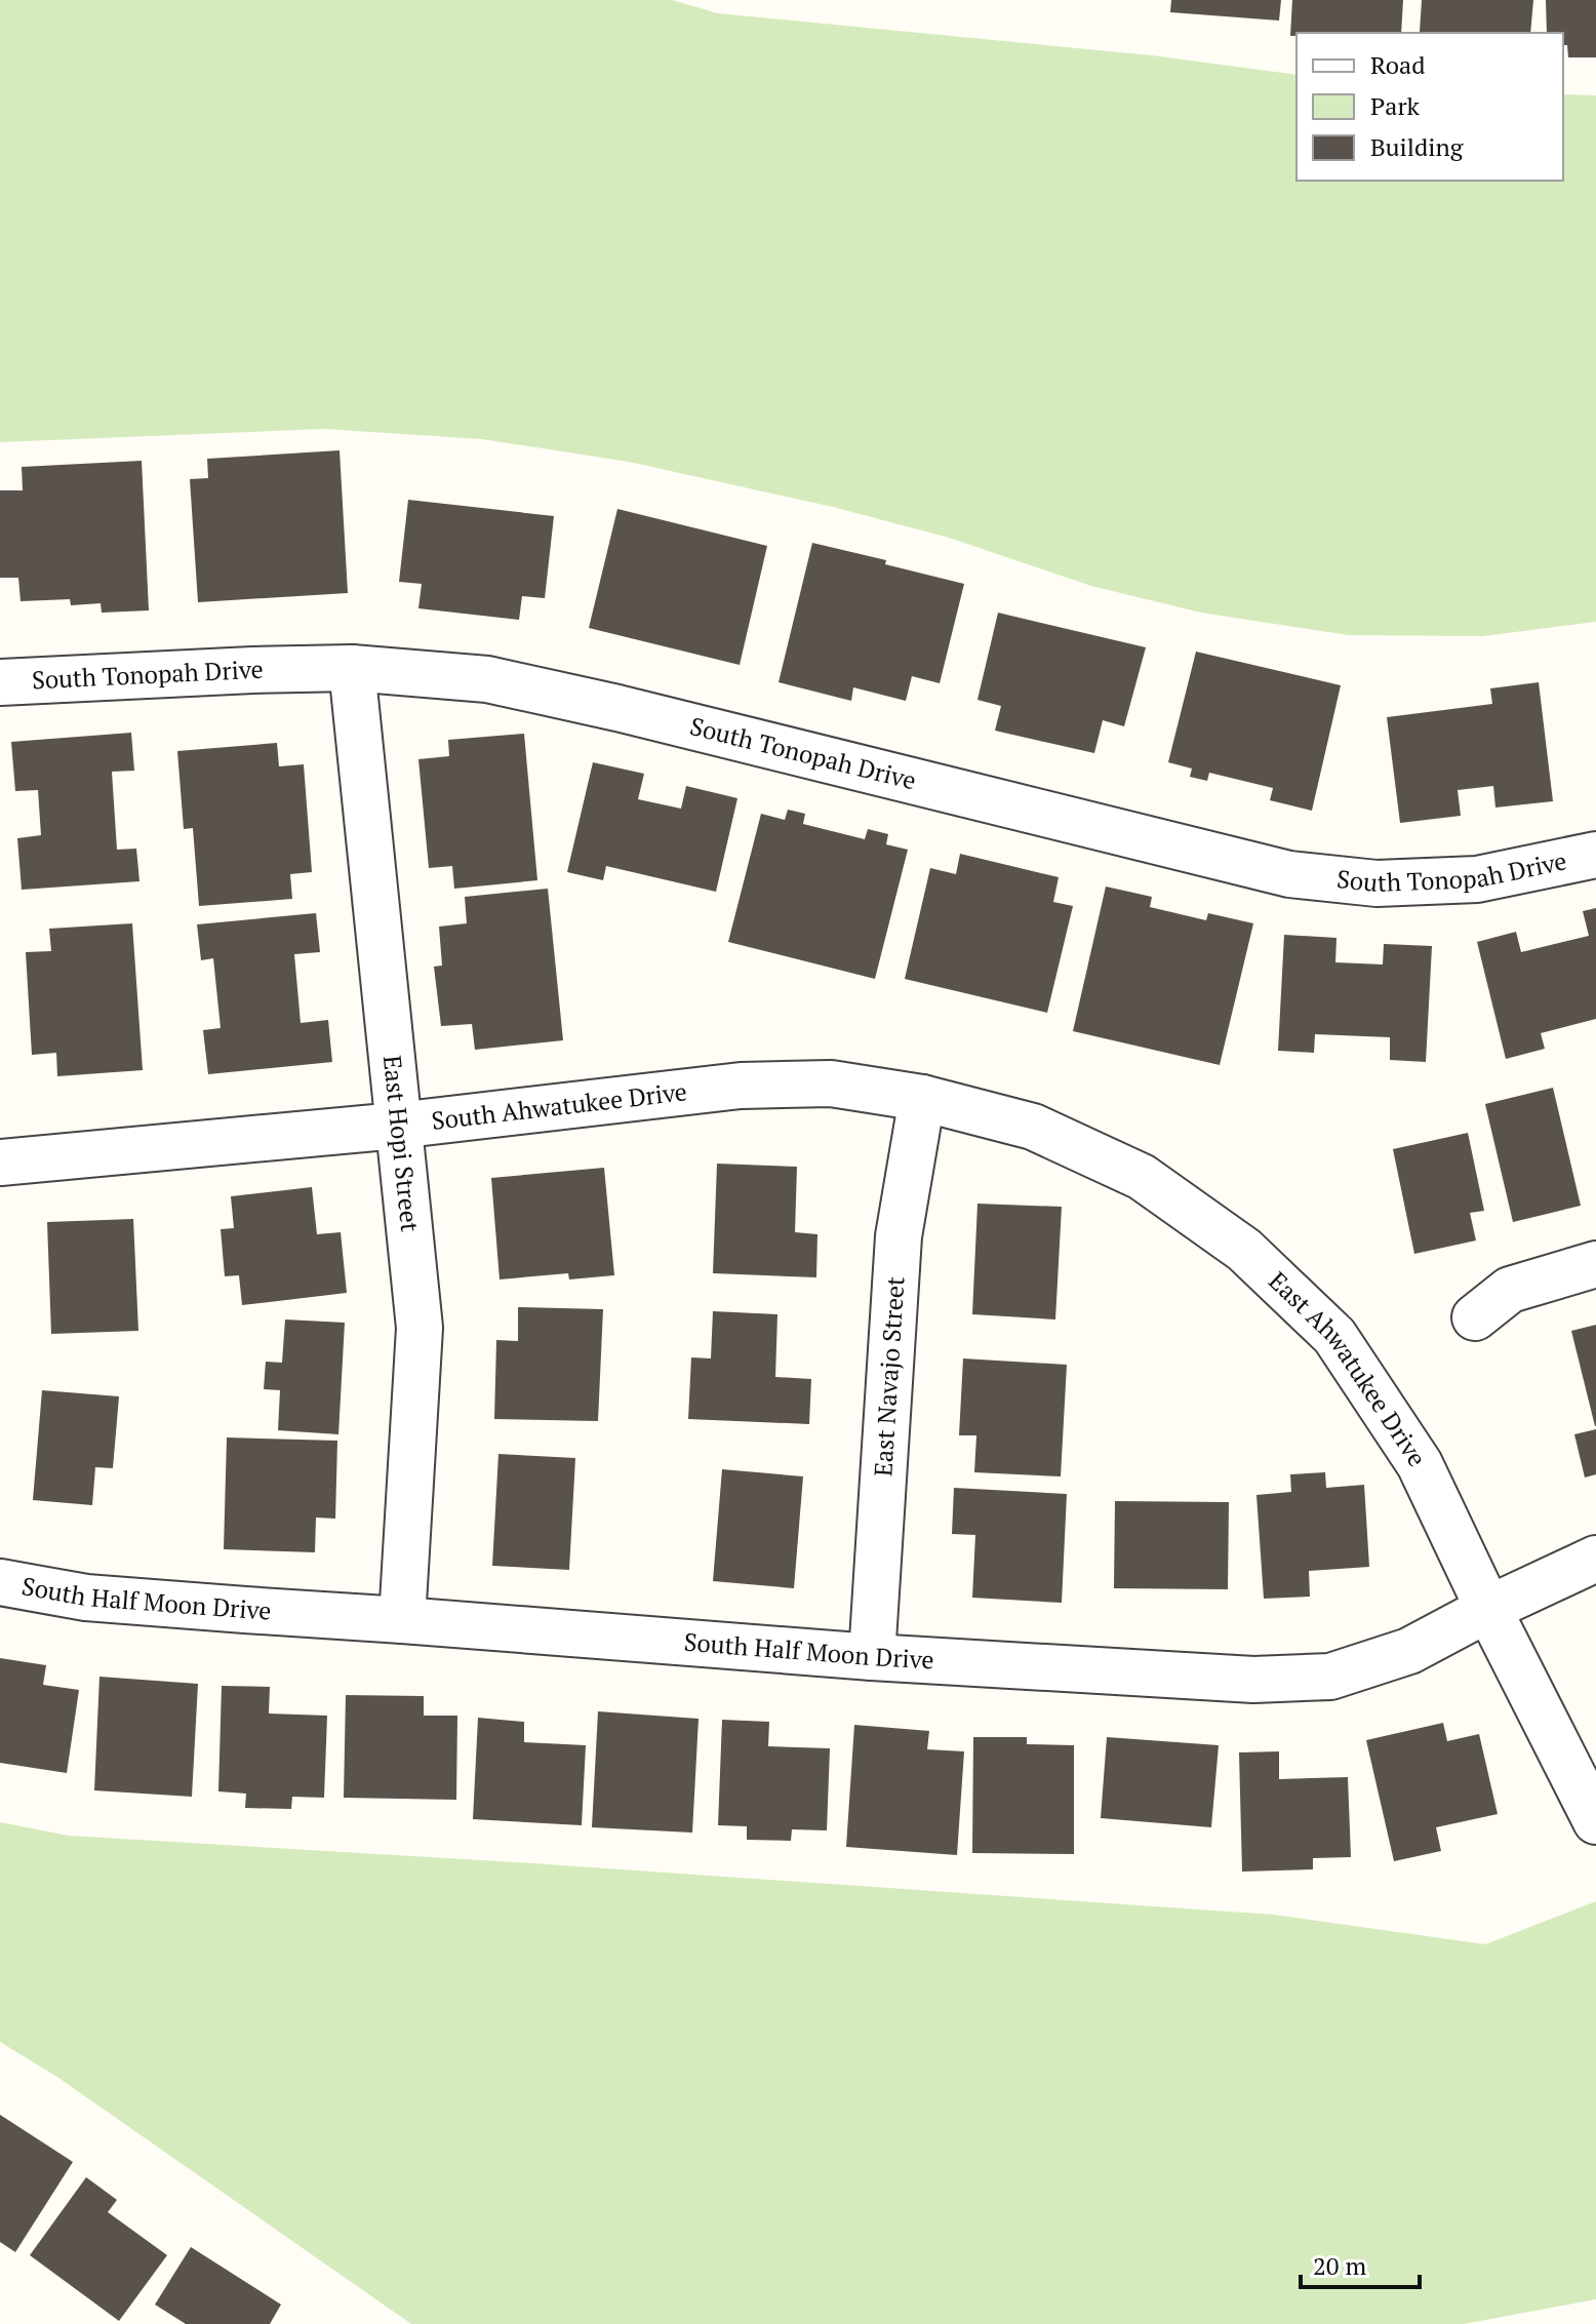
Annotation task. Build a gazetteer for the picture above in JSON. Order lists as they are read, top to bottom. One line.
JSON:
{"streets":{"street":["South Tonopah Drive","South Ahwatukee Drive","East Hopi Street","East Ahwatukee Drive","East Navajo Street","South Half Moon Drive"]},"crossings":[["South Tonopah Drive","East Hopi Street"],["South Ahwatukee Drive","East Hopi Street"],["South Ahwatukee Drive","East Ahwatukee Drive"],["South Ahwatukee Drive","East Navajo Street"],["East Hopi Street","South Half Moon Drive"],["East Ahwatukee Drive","East Navajo Street"],["East Ahwatukee Drive","South Half Moon Drive"],["East Navajo Street","South Half Moon Drive"]],"legend":["Road","Park","Building"],"scale_bar":"20 m"}
